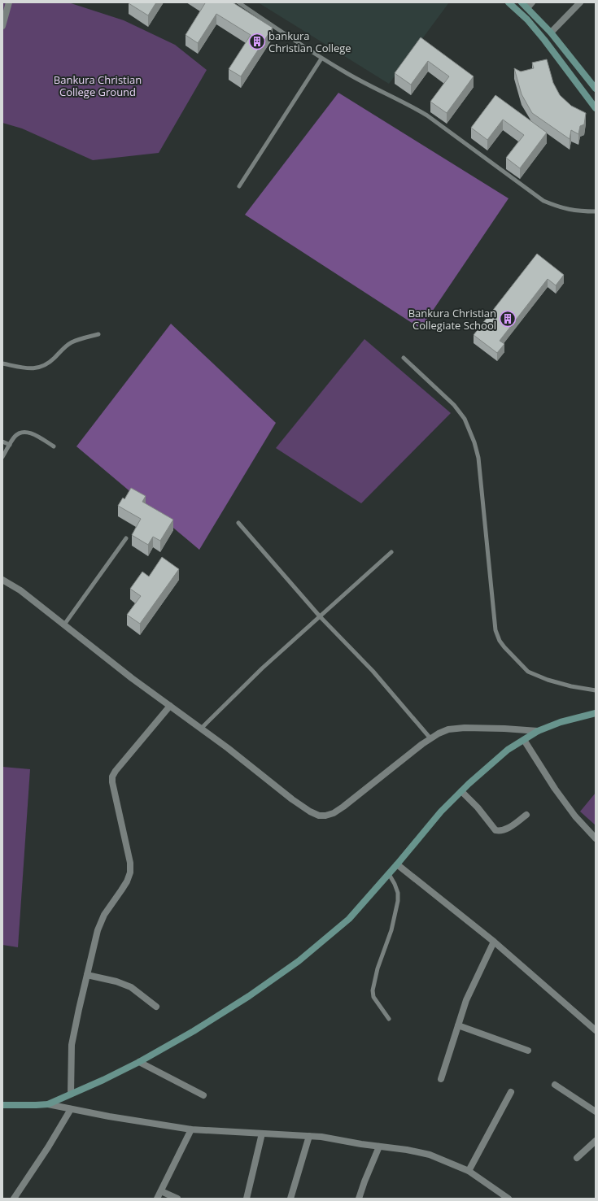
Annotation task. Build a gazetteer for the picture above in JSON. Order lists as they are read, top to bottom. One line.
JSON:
{"parks":["Bankura Christian College Ground"],"places":{"building":["bankura Christian College","Bankura Christian Collegiate School"]}}
